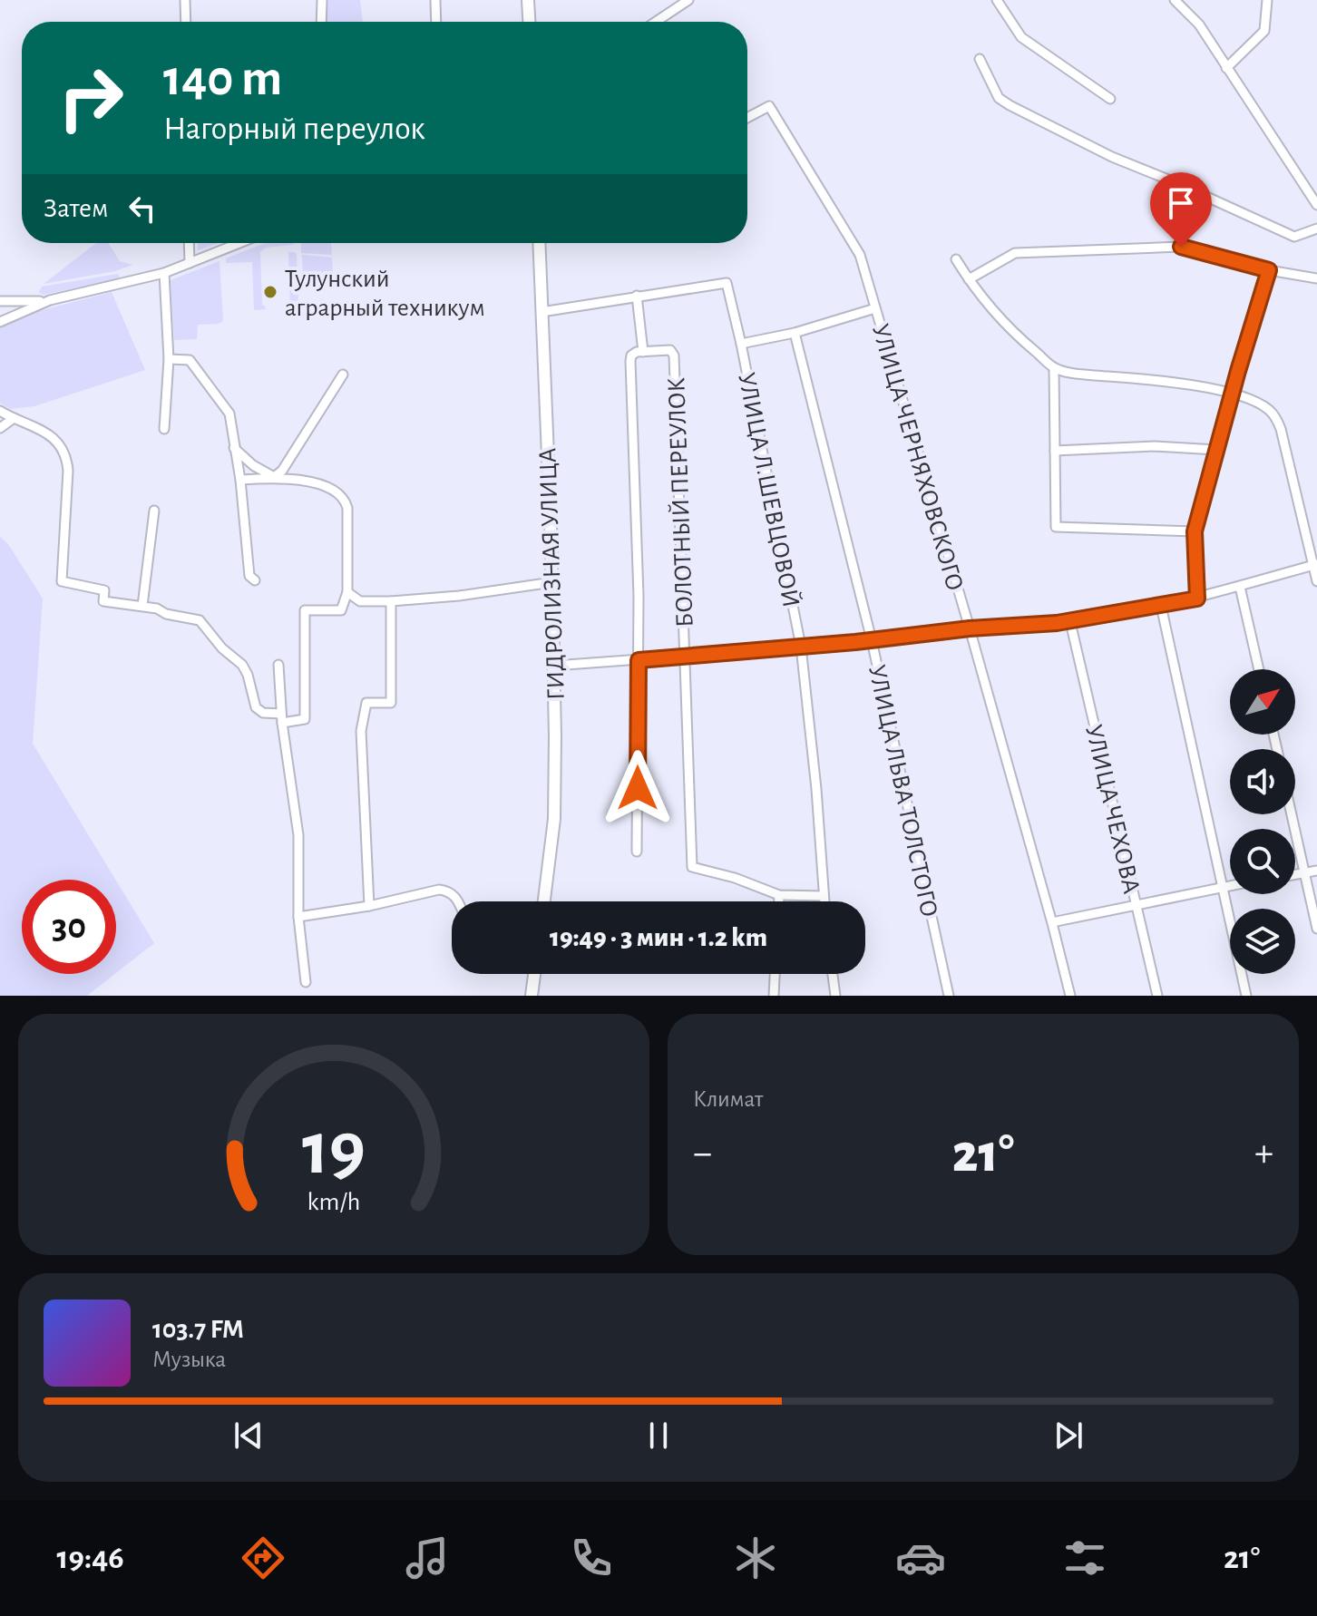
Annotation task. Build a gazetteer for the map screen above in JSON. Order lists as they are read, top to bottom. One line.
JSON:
{"streets":{"highway":["ГИДРОЛИЗНАЯ УЛИЦА"],"street":["УЛИЦА ЧЕРНЯХОВСКОГО","УЛИЦА Л.ШЕВЦОВОЙ","БОЛОТНЫЙ ПЕРЕУЛОК","УЛИЦА ЛЬВА ТОЛСТОГО","УЛИЦА ЧЕХОВА"]},"places":["Тулунский аграрный техникум"],"north":"top right","page":{"turn":["140 m","Нагорный переулок"],"then":"Затем","limit":"30","trip":"19:49 · 3 мин · 1.2 km","tile":"Климат","heat":["−","21°","+"],"song":["103.7 FM","Музыка"],"tabs":["19:46","21°"],"gauge":["19","km/h"]}}
